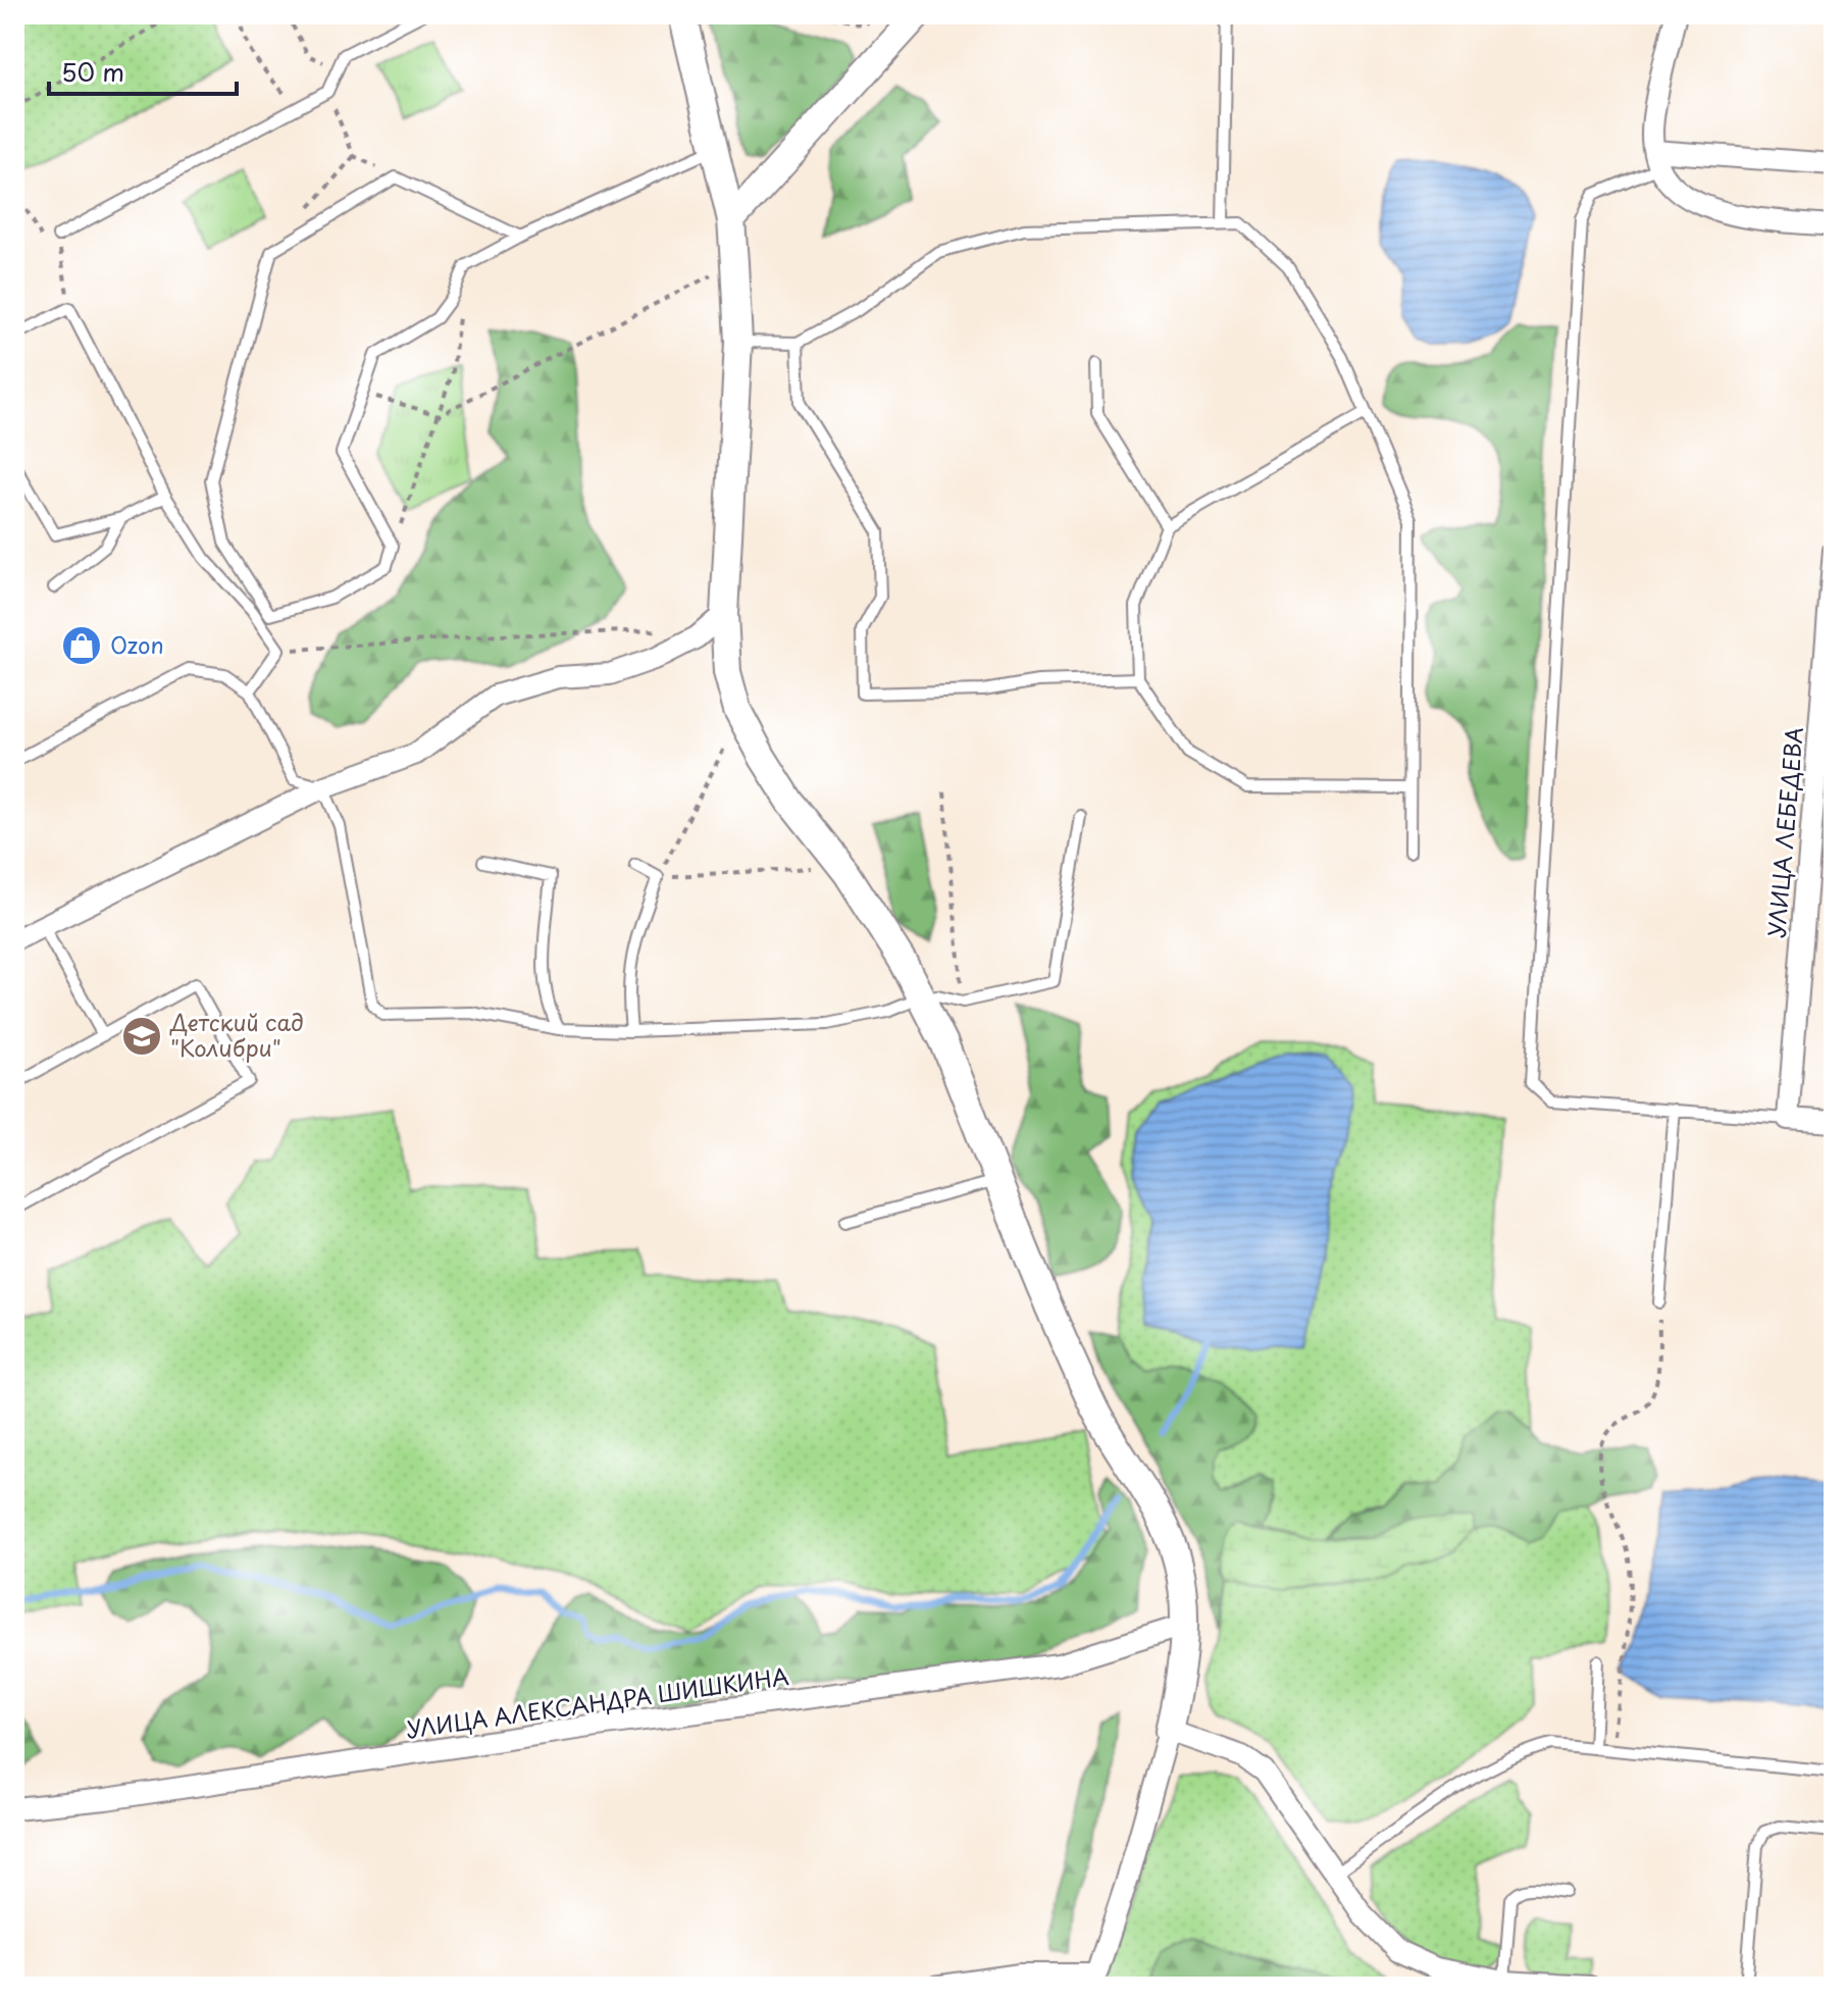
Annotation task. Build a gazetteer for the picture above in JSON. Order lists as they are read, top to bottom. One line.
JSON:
{"streets":{"street":["УЛИЦА ЛЕБЕДЕВА","УЛИЦА АЛЕКСАНДРА ШИШКИНА"]},"places":{"shop":["Ozon"],"school or university":["Детский сад \"Колибри\""]},"scale_bar":"50 m"}
